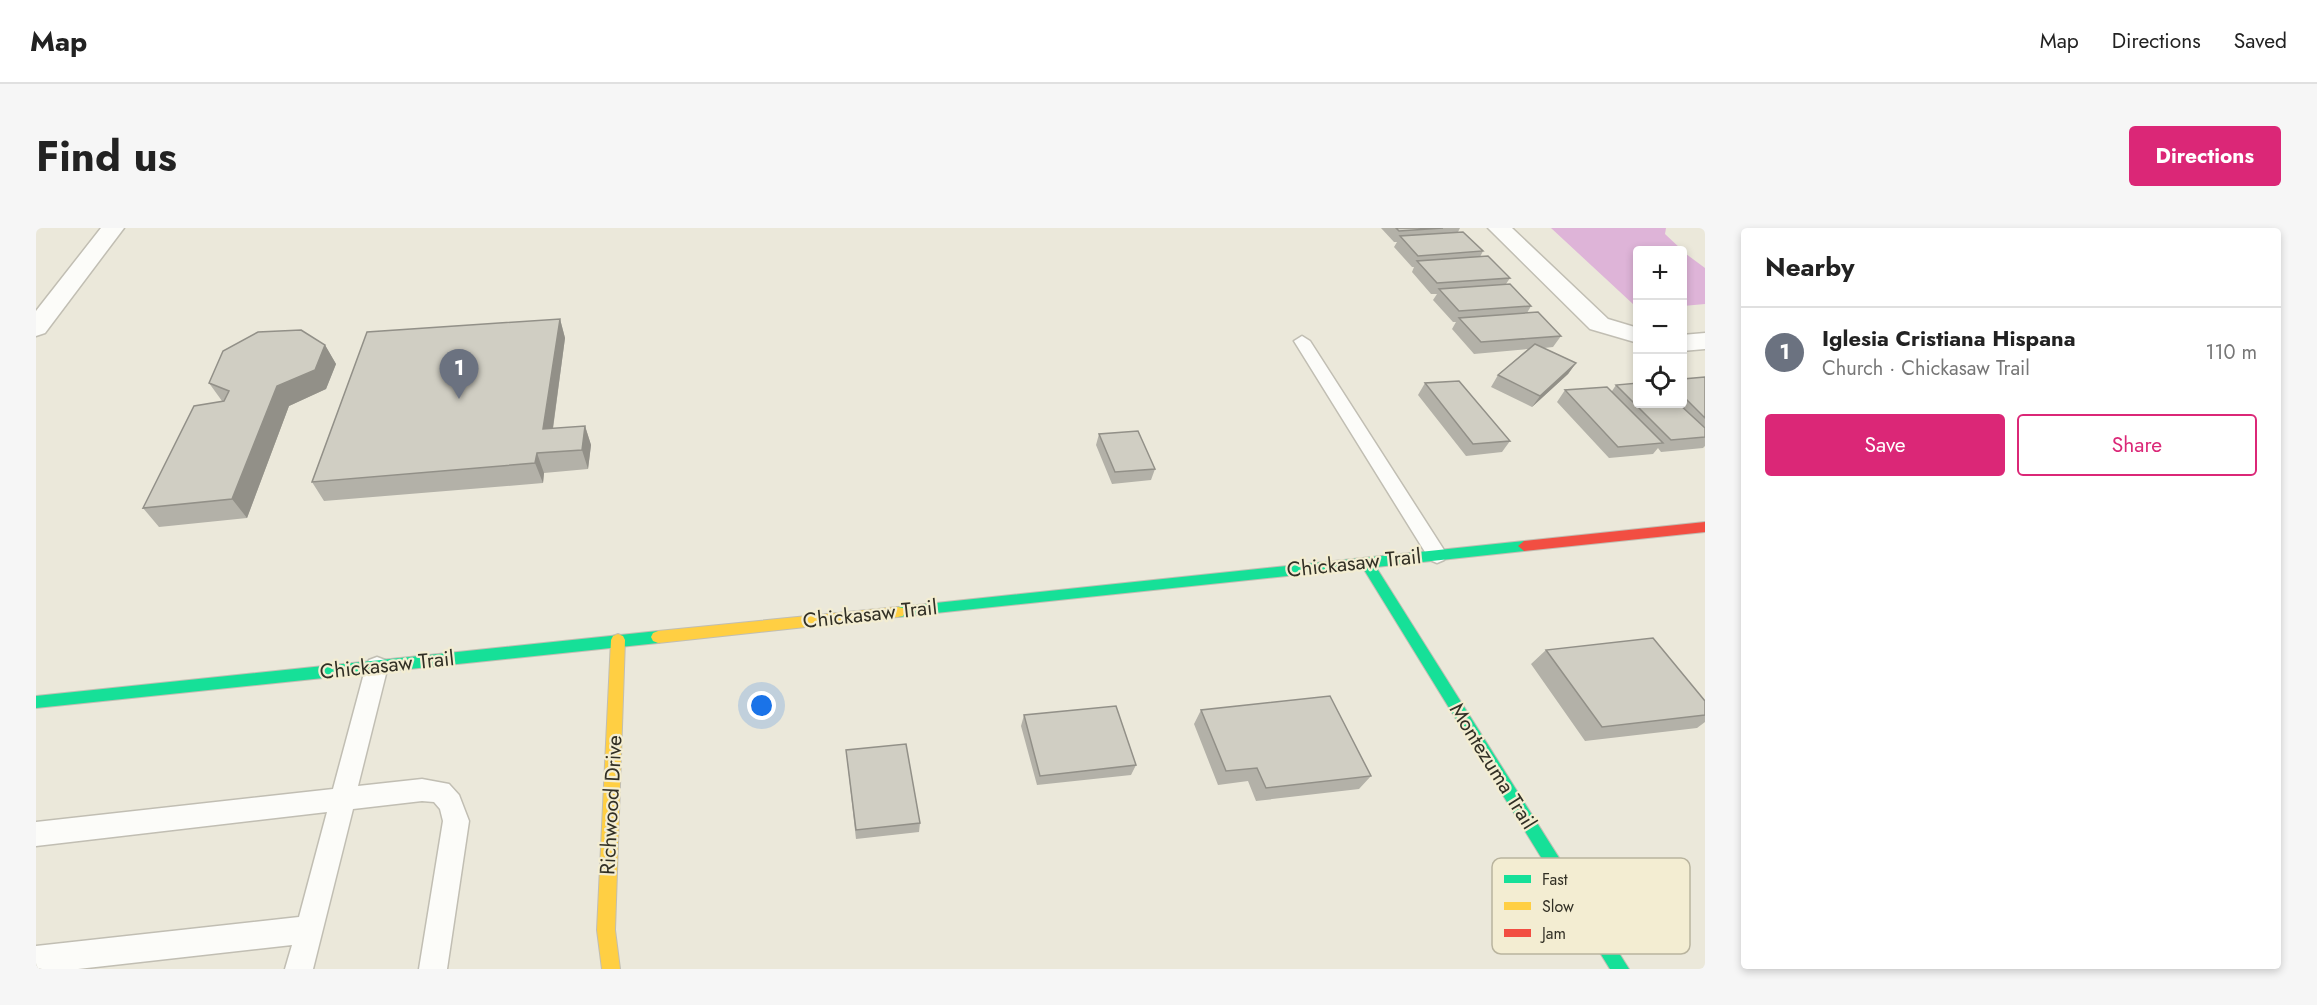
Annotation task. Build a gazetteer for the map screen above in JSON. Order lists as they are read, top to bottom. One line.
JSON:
{"streets":{"street":["Chickasaw Trail","Montezuma Trail","Richwood Drive"]},"crossings":[["Chickasaw Trail","Montezuma Trail"],["Chickasaw Trail","Richwood Drive"]],"legend":["Fast","Slow","Jam"],"page":{"header":"Map","nav":["Map","Directions","Saved"],"title":"Find us","buttons":["Directions",["Save","Share"]],"heading":"Nearby","map_buttons":["+","−"],"list":[{"mark":"1","name":"Iglesia Cristiana Hispana","note":"Church · Chickasaw Trail","value":"110 m"}],"pins":"1"}}
